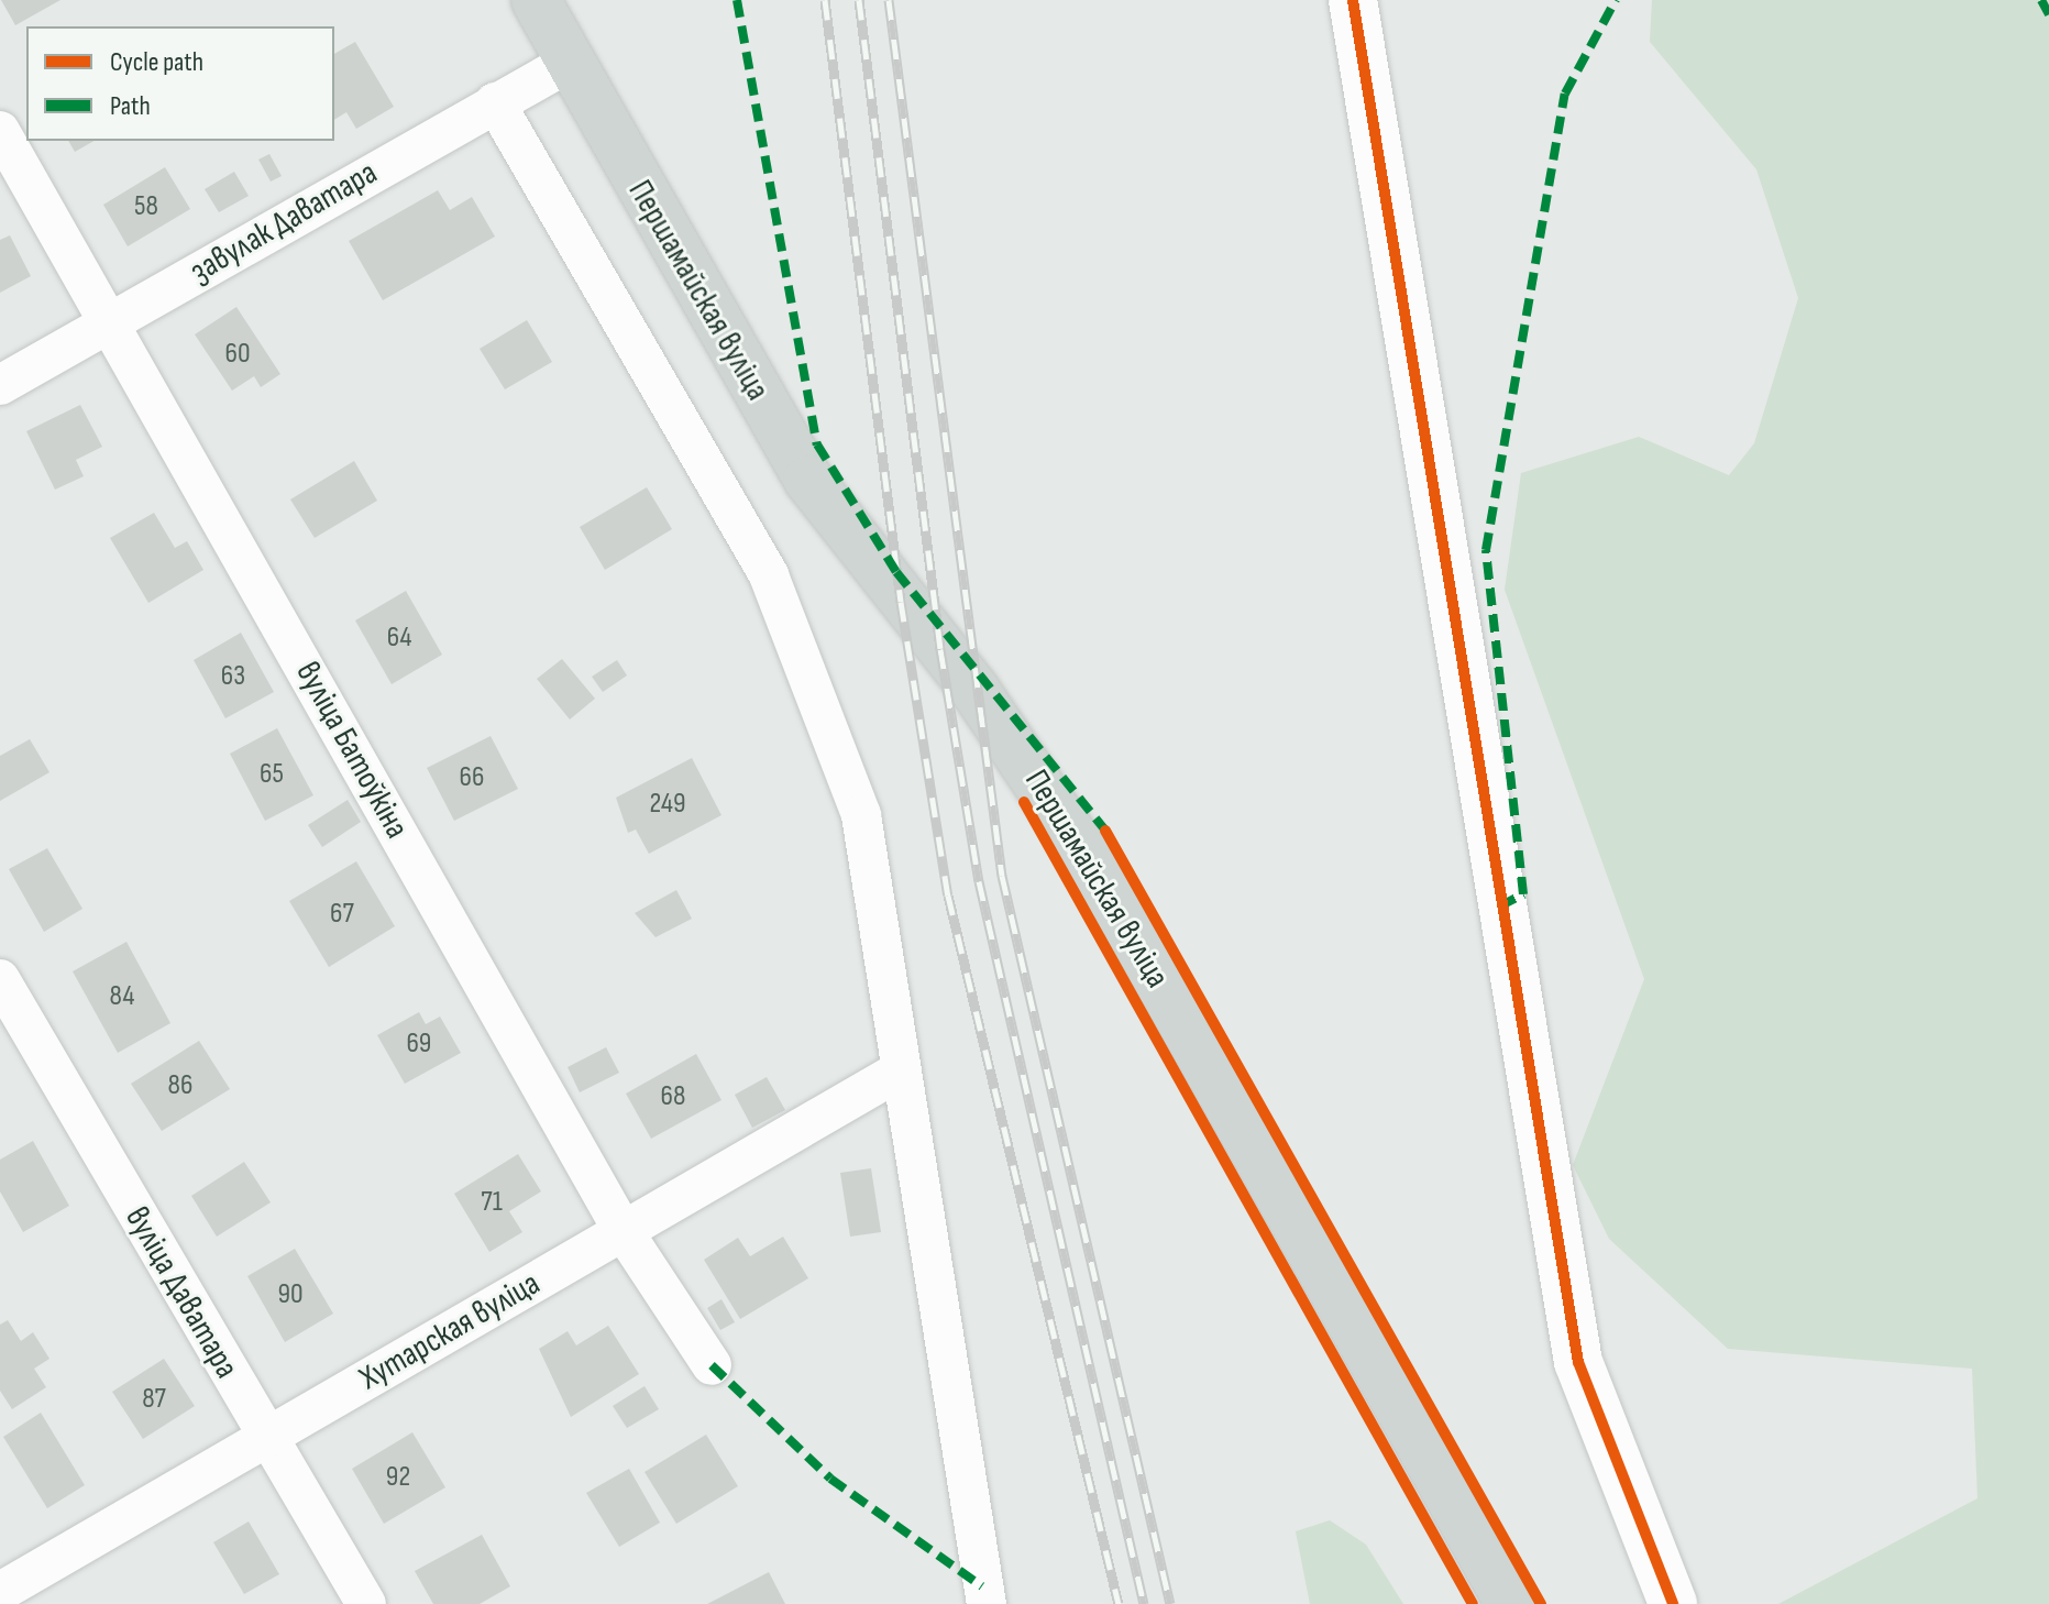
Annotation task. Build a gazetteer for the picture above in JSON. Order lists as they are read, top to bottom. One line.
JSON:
{"streets":{"main road":["Першамайская вуліца"],"street":["завулак Даватара","вуліца Батоўкіна","вуліца Даватара","Хутарская вуліца"]},"crossings":[["завулак Даватара","Першамайская вуліца"],["завулак Даватара","вуліца Батоўкіна"],["вуліца Батоўкіна","Хутарская вуліца"],["вуліца Даватара","Хутарская вуліца"]],"house_numbers":["58","60","64","63","65","66","249","67","84","69","86","68","71","90","87","92"],"legend":["Cycle path","Path"]}
